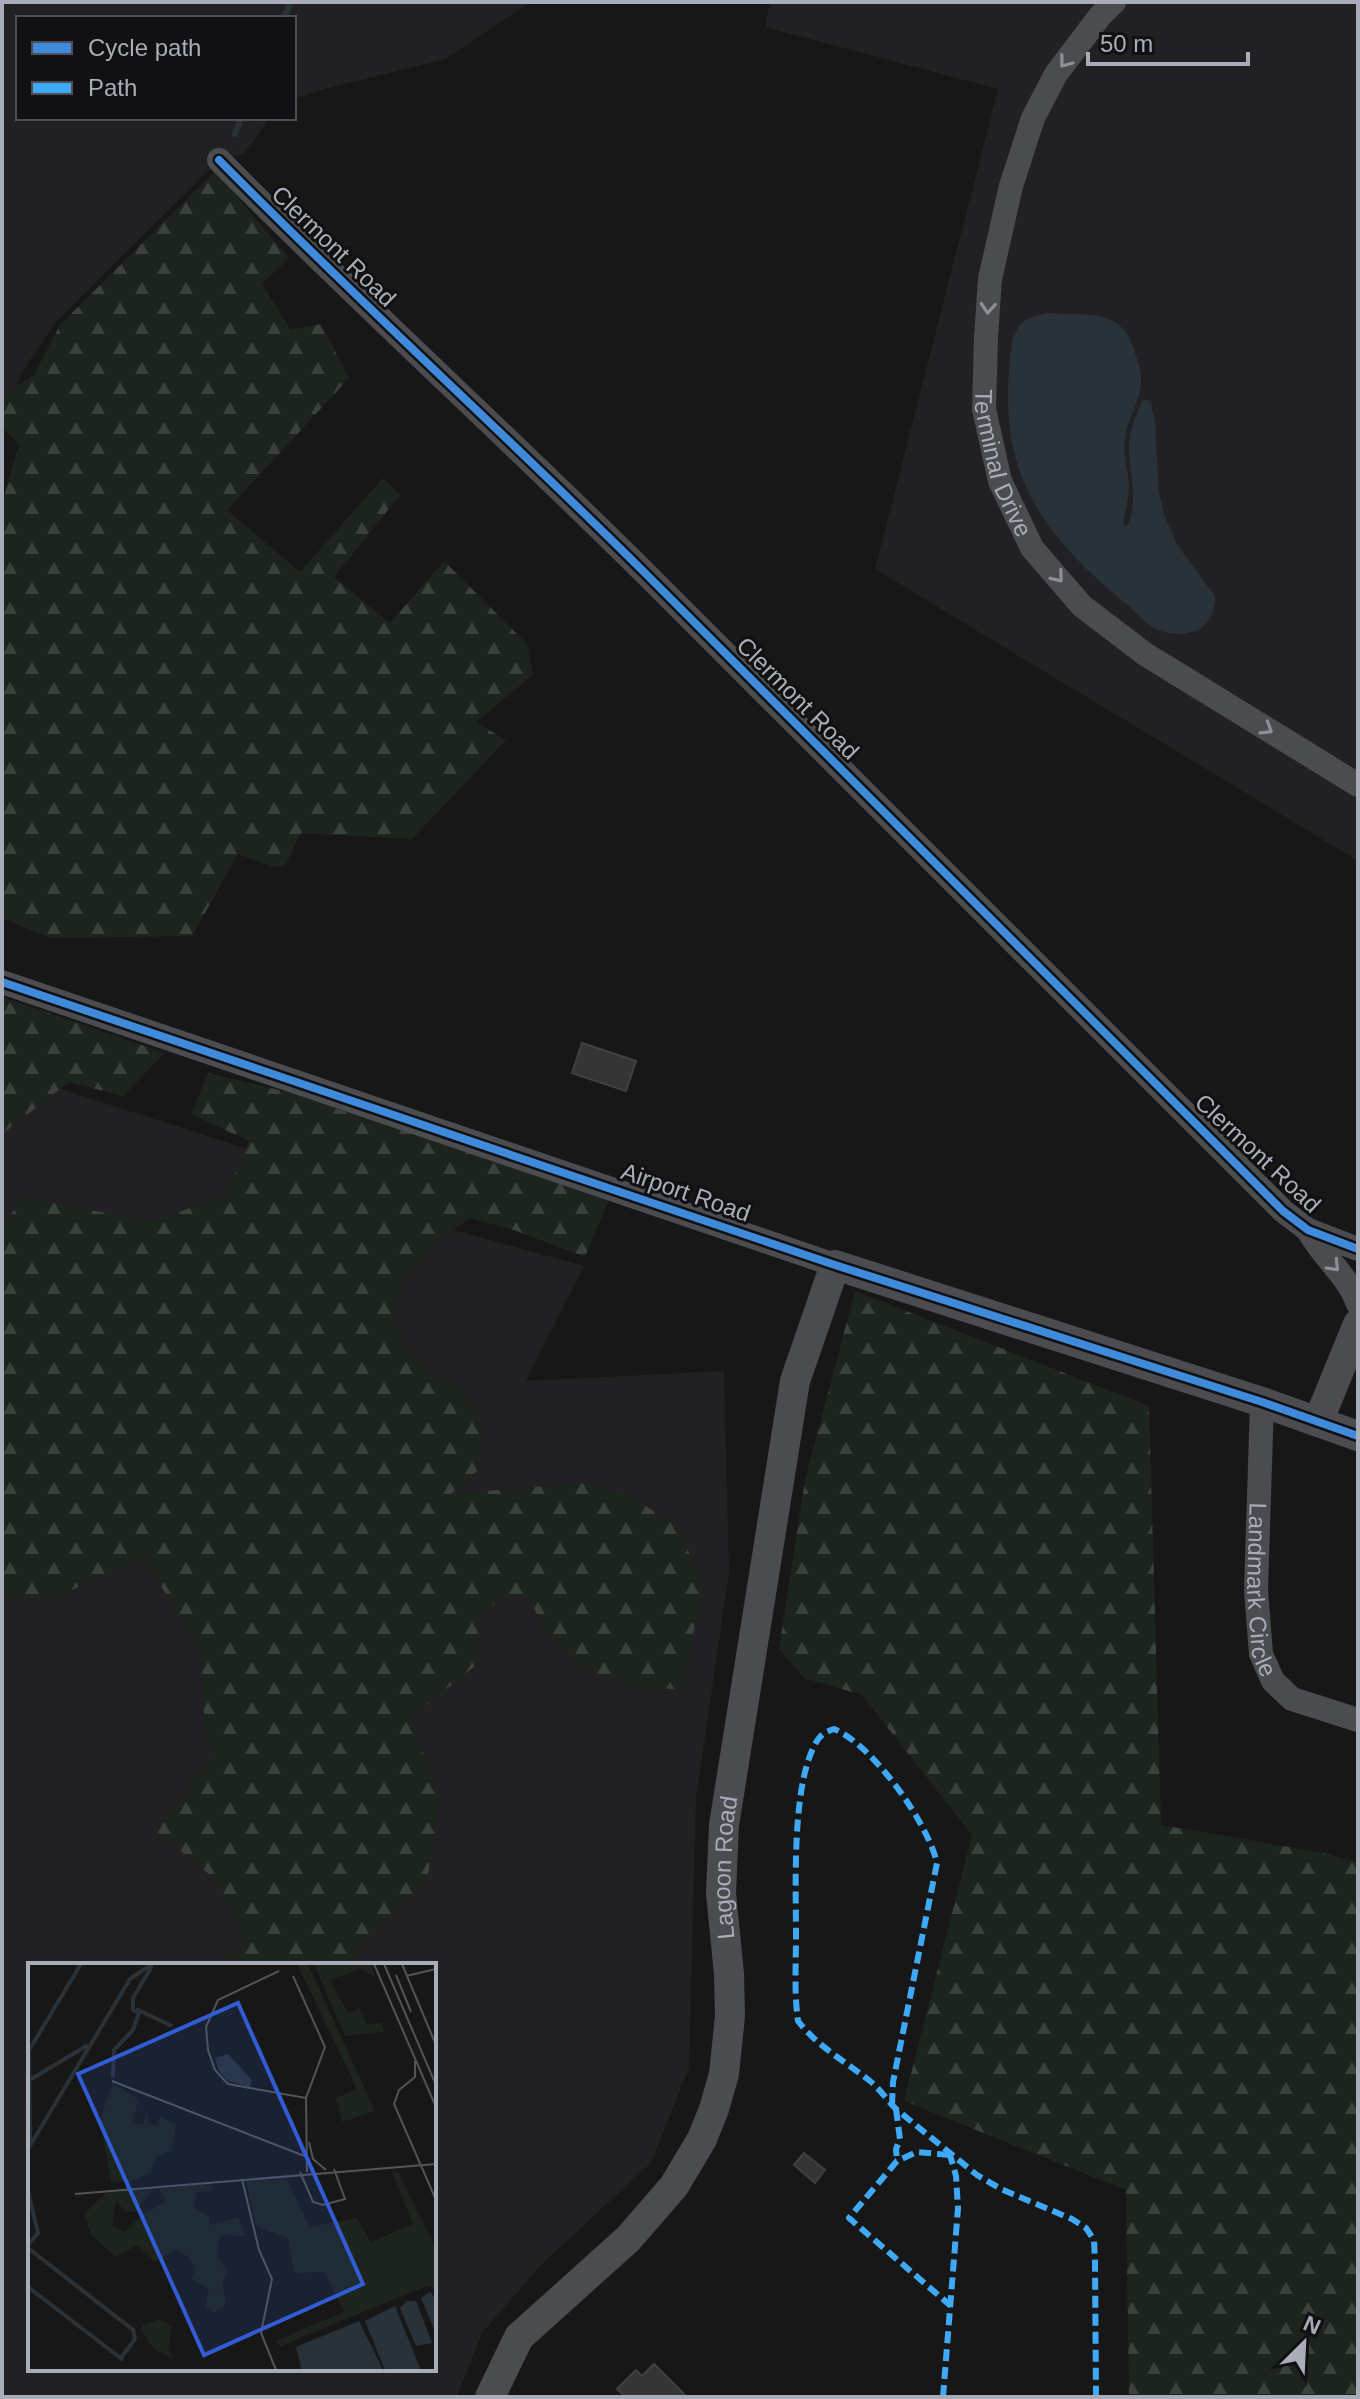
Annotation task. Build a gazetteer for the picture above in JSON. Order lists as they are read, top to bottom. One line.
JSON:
{"streets":{"street":["Clermont Road","Terminal Drive","Airport Road","Landmark Circle","Lagoon Road"]},"crossings":[["Airport Road","Landmark Circle"],["Airport Road","Lagoon Road"]],"one_way":["Terminal Drive"],"legend":["Cycle path","Path"],"scale_bar":"50 m","north":"top right"}
